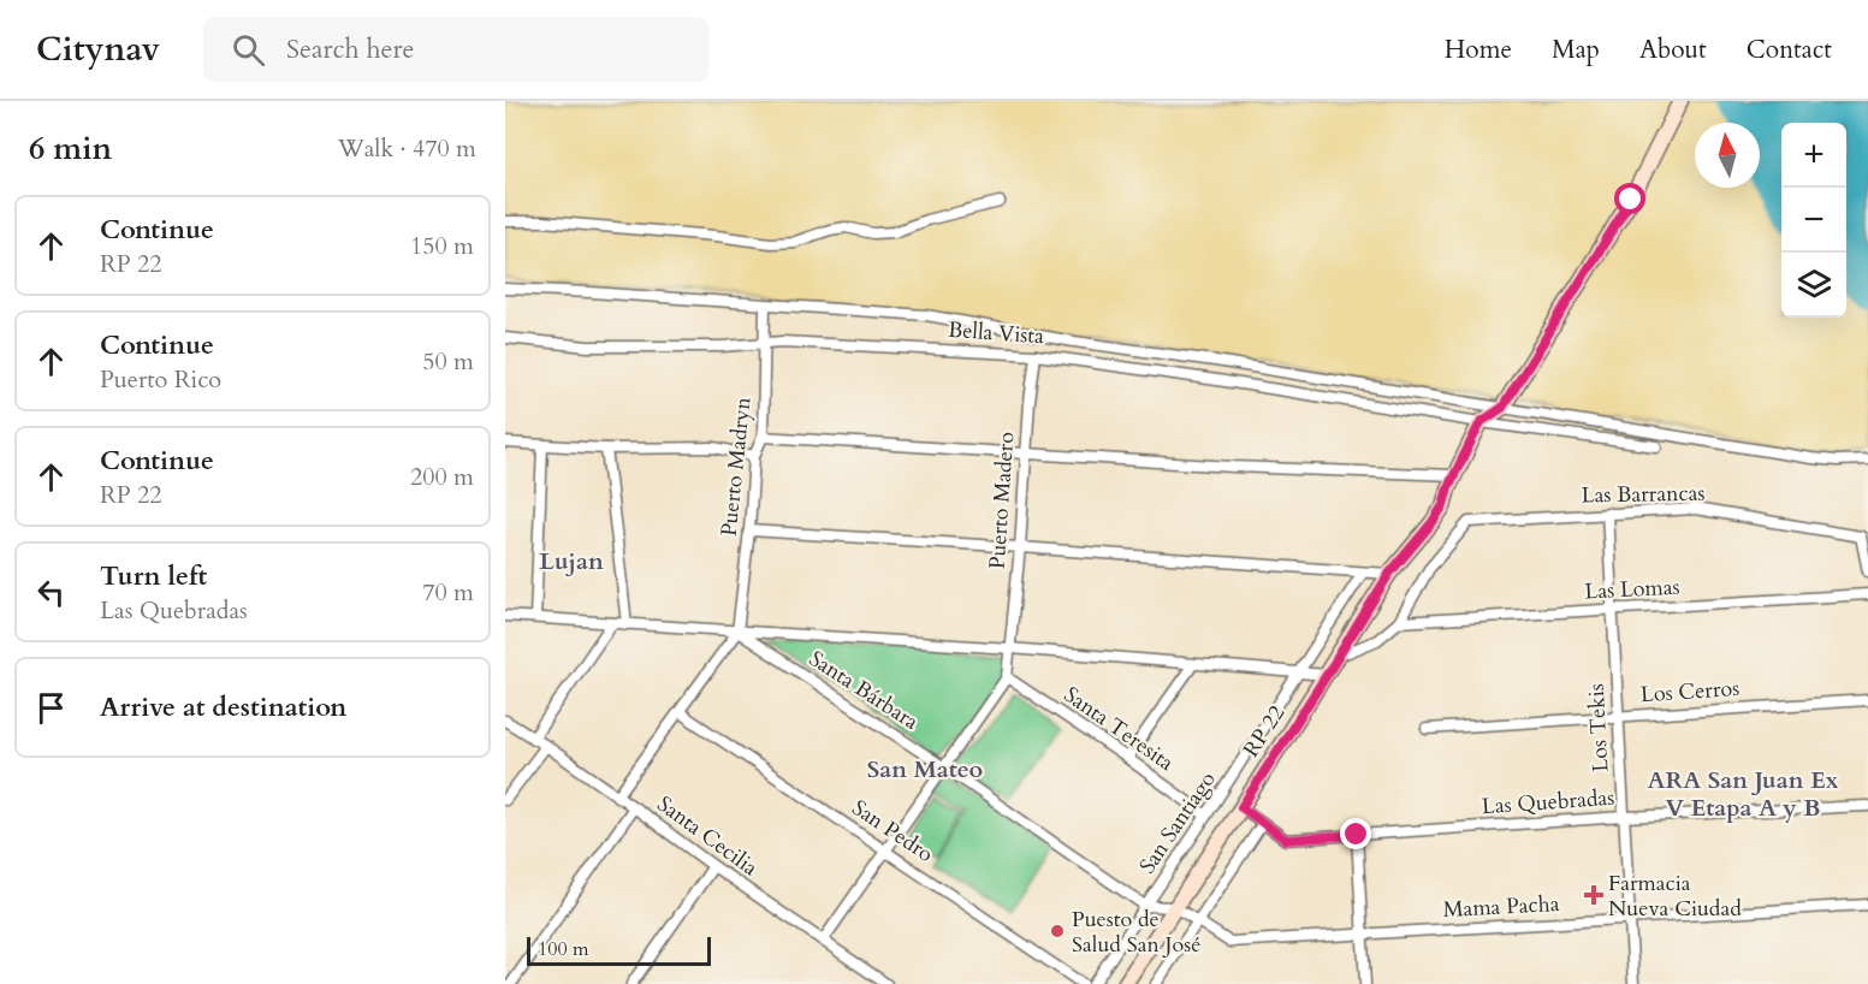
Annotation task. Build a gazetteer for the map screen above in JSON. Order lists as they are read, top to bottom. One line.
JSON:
{"streets":{"street":["Bella Vista","Puerto Madryn","Las Barrancas","Puerto Madero","Las Lomas","Santa Bárbara","Los Cerros","Los Tekis","Santa Teresita","RP 22","Las Quebradas","San Santiago","San Pedro","Santa Cecilia","Mama Pacha"]},"crossings":[["Bella Vista","Puerto Madryn"],["Bella Vista","Puerto Madero"],["Bella Vista","RP 22"],["Puerto Madryn","Santa Bárbara"],["Las Barrancas","Las Lomas"],["Las Barrancas","Los Tekis"],["Puerto Madero","Santa Teresita"],["Las Lomas","Los Tekis"],["Santa Bárbara","San Santiago"],["Santa Bárbara","Mama Pacha"],["Los Cerros","Los Tekis"],["Los Tekis","Las Quebradas"],["Los Tekis","Mama Pacha"],["Santa Teresita","San Santiago"],["RP 22","Las Quebradas"],["RP 22","Mama Pacha"],["San Santiago","Mama Pacha"]],"districts":["Lujan","San Mateo","ARA San Juan Ex V Etapa A y B"],"places":{"health":["Farmacia Nueva Ciudad"],"other":["Puesto de Salud San José"]},"scale_bar":"100 m","north":"top","page":{"header":"Citynav","search":"Search here","nav":["Home","Map","About","Contact"],"heading":["6 min","Walk · 470 m"],"map_buttons":["+","−"],"list":[["Continue","RP 22","150 m"],["Continue","Puerto Rico","50 m"],["Continue","RP 22","200 m"],["Turn left","Las Quebradas","70 m"],"Arrive at destination"],"scale":"100 m"}}
